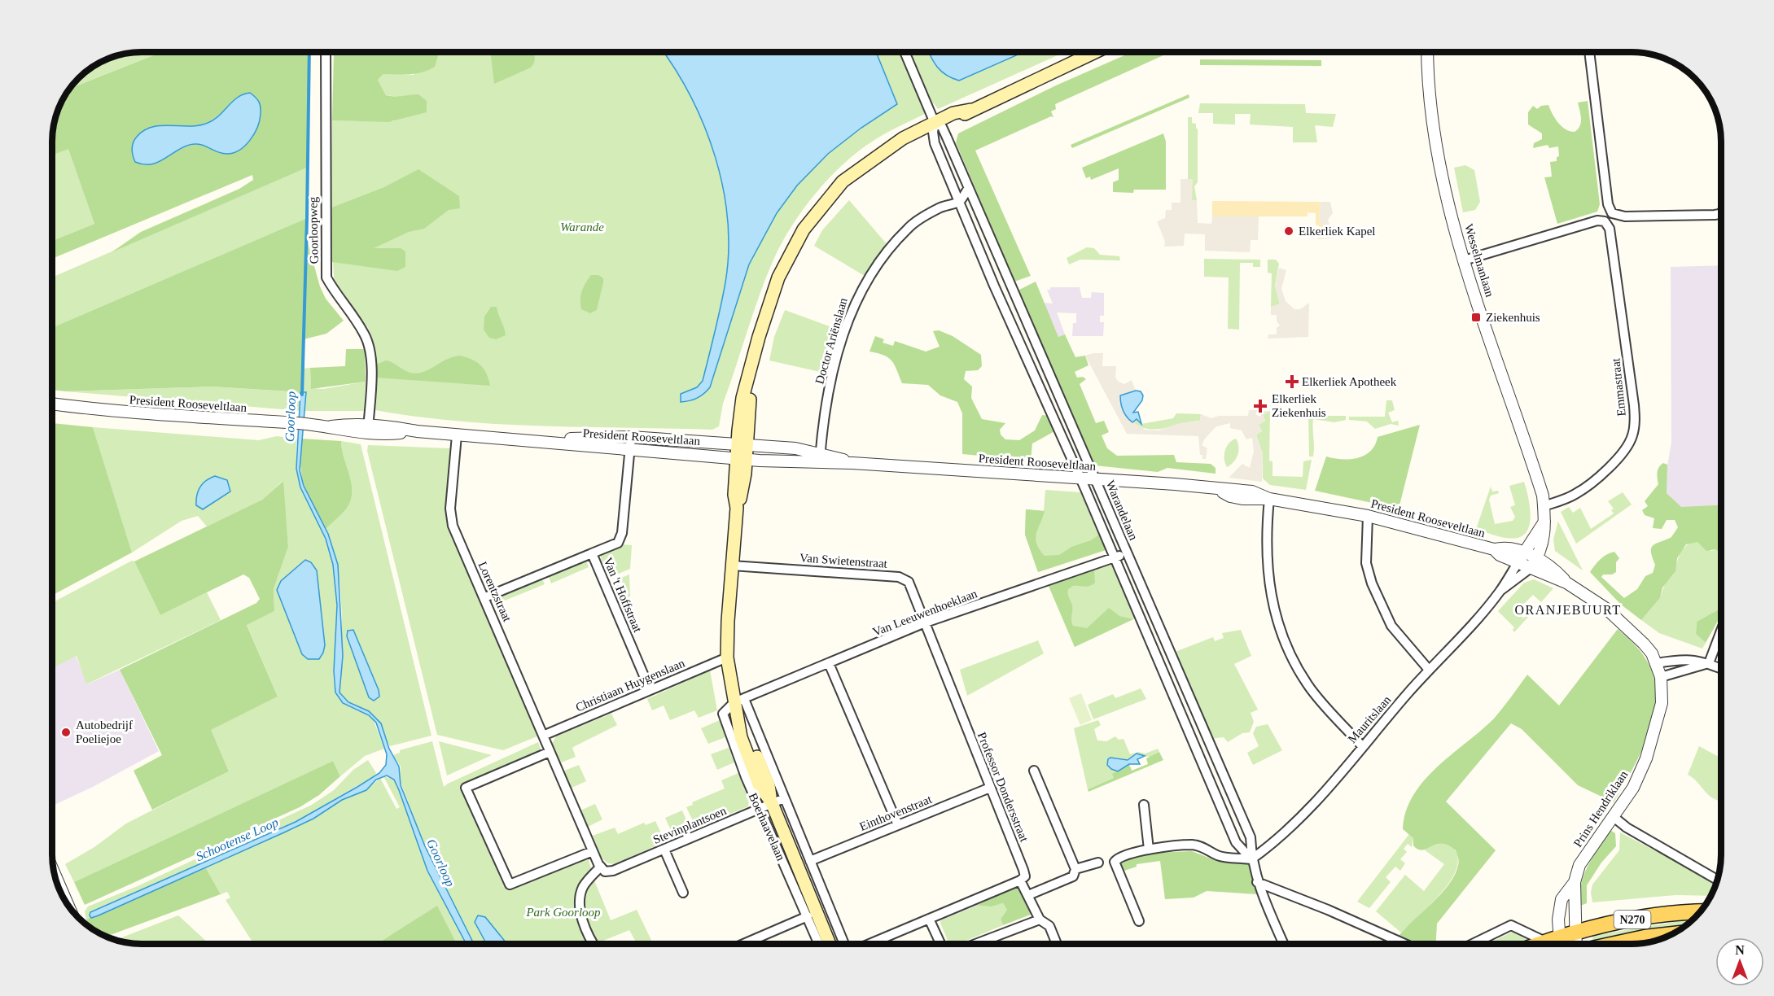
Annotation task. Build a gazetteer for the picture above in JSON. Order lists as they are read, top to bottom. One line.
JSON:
{"streets":{"main road":["Boerhaavelaan","N270"],"street":["Goorloopweg","Wesselmanlaan","Doctor Ariënslaan","Emmastraat","President Rooseveltlaan","Warandelaan","Van Swietenstraat","Lorentzstraat","Van 't Hoffstraat","Van Leeuwenhoeklaan","Christiaan Huygenslaan","Mauritslaan","Professor Dondersstraat","Prins Hendriklaan","Einthovenstraat","Stevinplantsoen"]},"crossings":[["Goorloopweg","President Rooseveltlaan"],["Wesselmanlaan","Emmastraat"],["Wesselmanlaan","President Rooseveltlaan"],["Wesselmanlaan","Mauritslaan"],["Doctor Ariënslaan","President Rooseveltlaan"],["Doctor Ariënslaan","Warandelaan"],["President Rooseveltlaan","Warandelaan"],["President Rooseveltlaan","Lorentzstraat"],["President Rooseveltlaan","Van 't Hoffstraat"],["President Rooseveltlaan","Mauritslaan"],["President Rooseveltlaan","Prins Hendriklaan"],["President Rooseveltlaan","Boerhaavelaan"],["Warandelaan","Van Leeuwenhoeklaan"],["Warandelaan","Mauritslaan"],["Warandelaan","Boerhaavelaan"],["Van Swietenstraat","Van Leeuwenhoeklaan"],["Van Swietenstraat","Professor Dondersstraat"],["Van Swietenstraat","Boerhaavelaan"],["Lorentzstraat","Christiaan Huygenslaan"],["Lorentzstraat","Stevinplantsoen"],["Van 't Hoffstraat","Christiaan Huygenslaan"],["Van Leeuwenhoeklaan","Professor Dondersstraat"],["Van Leeuwenhoeklaan","Boerhaavelaan"],["Christiaan Huygenslaan","Boerhaavelaan"],["Professor Dondersstraat","Einthovenstraat"],["Prins Hendriklaan","N270"],["Einthovenstraat","Boerhaavelaan"],["Stevinplantsoen","Boerhaavelaan"]],"districts":["ORANJEBUURT"],"water":["Goorloop","Schootense Loop"],"parks":["Warande","Park Goorloop"],"places":{"other":["Elkerliek Kapel","Autobedrijf Poeliejoe"],"transit":["Ziekenhuis"],"health":["Elkerliek Apotheek","Elkerliek Ziekenhuis"]},"north":"top"}
